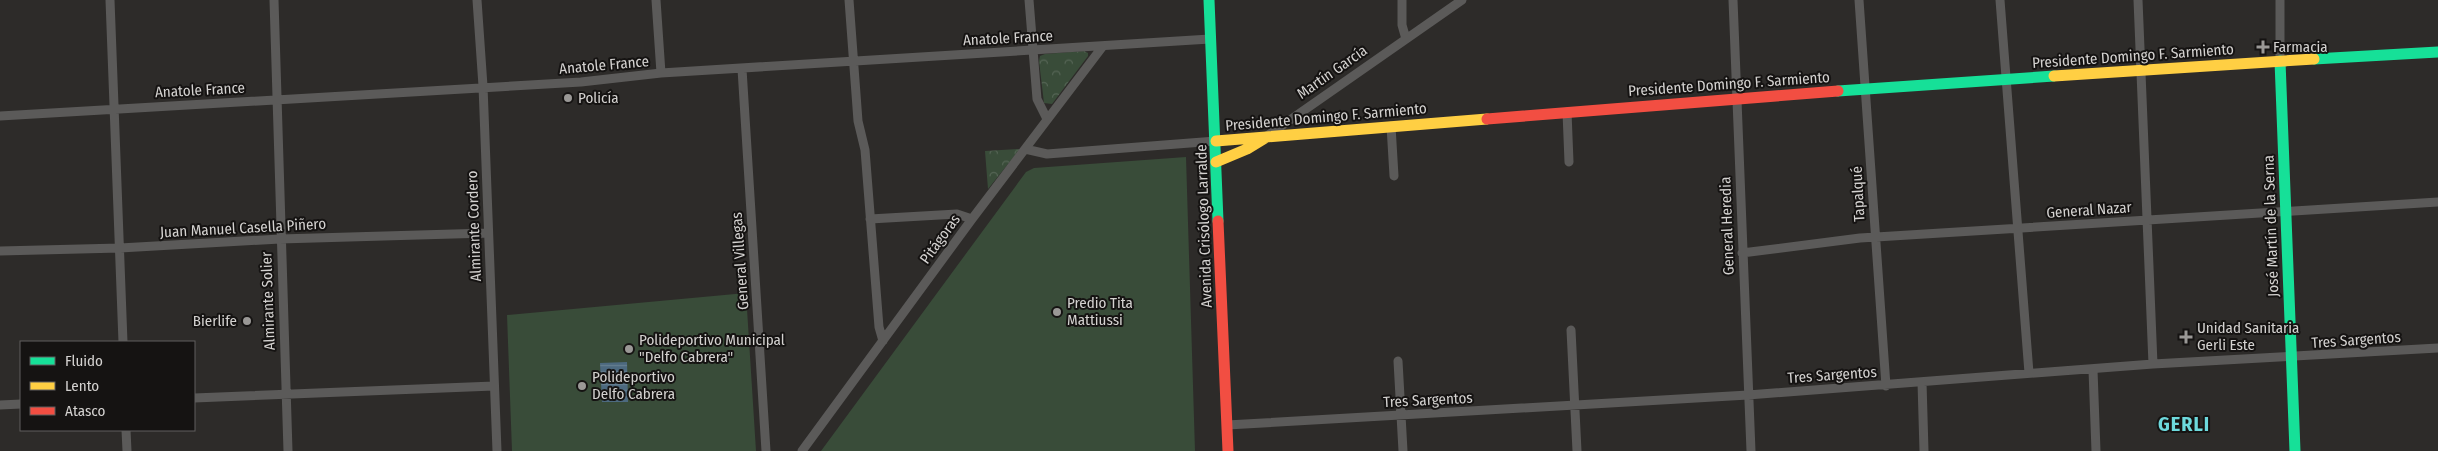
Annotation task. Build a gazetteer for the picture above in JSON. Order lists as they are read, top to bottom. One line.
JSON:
{"streets":{"street":["Anatole France","Presidente Domingo F. Sarmiento","Martín García","Tapalqué","General Nazar","Almirante Cordero","Avenida Crisólogo Larralde","General Heredia","José Martín de la Serna","Juan Manuel Casella Piñero","Pitágoras","General Villegas","Almirante Solier","Tres Sargentos"]},"crossings":[["Anatole France","Almirante Cordero"],["Anatole France","Avenida Crisólogo Larralde"],["Anatole France","Pitágoras"],["Anatole France","General Villegas"],["Anatole France","Almirante Solier"],["Presidente Domingo F. Sarmiento","Martín García"],["Presidente Domingo F. Sarmiento","Tapalqué"],["Presidente Domingo F. Sarmiento","Avenida Crisólogo Larralde"],["Presidente Domingo F. Sarmiento","General Heredia"],["Presidente Domingo F. Sarmiento","José Martín de la Serna"],["Presidente Domingo F. Sarmiento","Pitágoras"],["Martín García","Avenida Crisólogo Larralde"],["Tapalqué","General Nazar"],["Tapalqué","Tres Sargentos"],["General Nazar","General Heredia"],["General Nazar","José Martín de la Serna"],["Almirante Cordero","Juan Manuel Casella Piñero"],["Avenida Crisólogo Larralde","Tres Sargentos"],["General Heredia","Tres Sargentos"],["José Martín de la Serna","Tres Sargentos"],["Juan Manuel Casella Piñero","Almirante Solier"]],"districts":["GERLI"],"places":{"health":["Farmacia","Unidad Sanitaria Gerli Este"],"other":["Policía","Predio Tita Mattiussi","Bierlife","Polideportivo Municipal \"Delfo Cabrera\"","Polideportivo Delfo Cabrera"]},"legend":["Fluido","Lento","Atasco"]}
